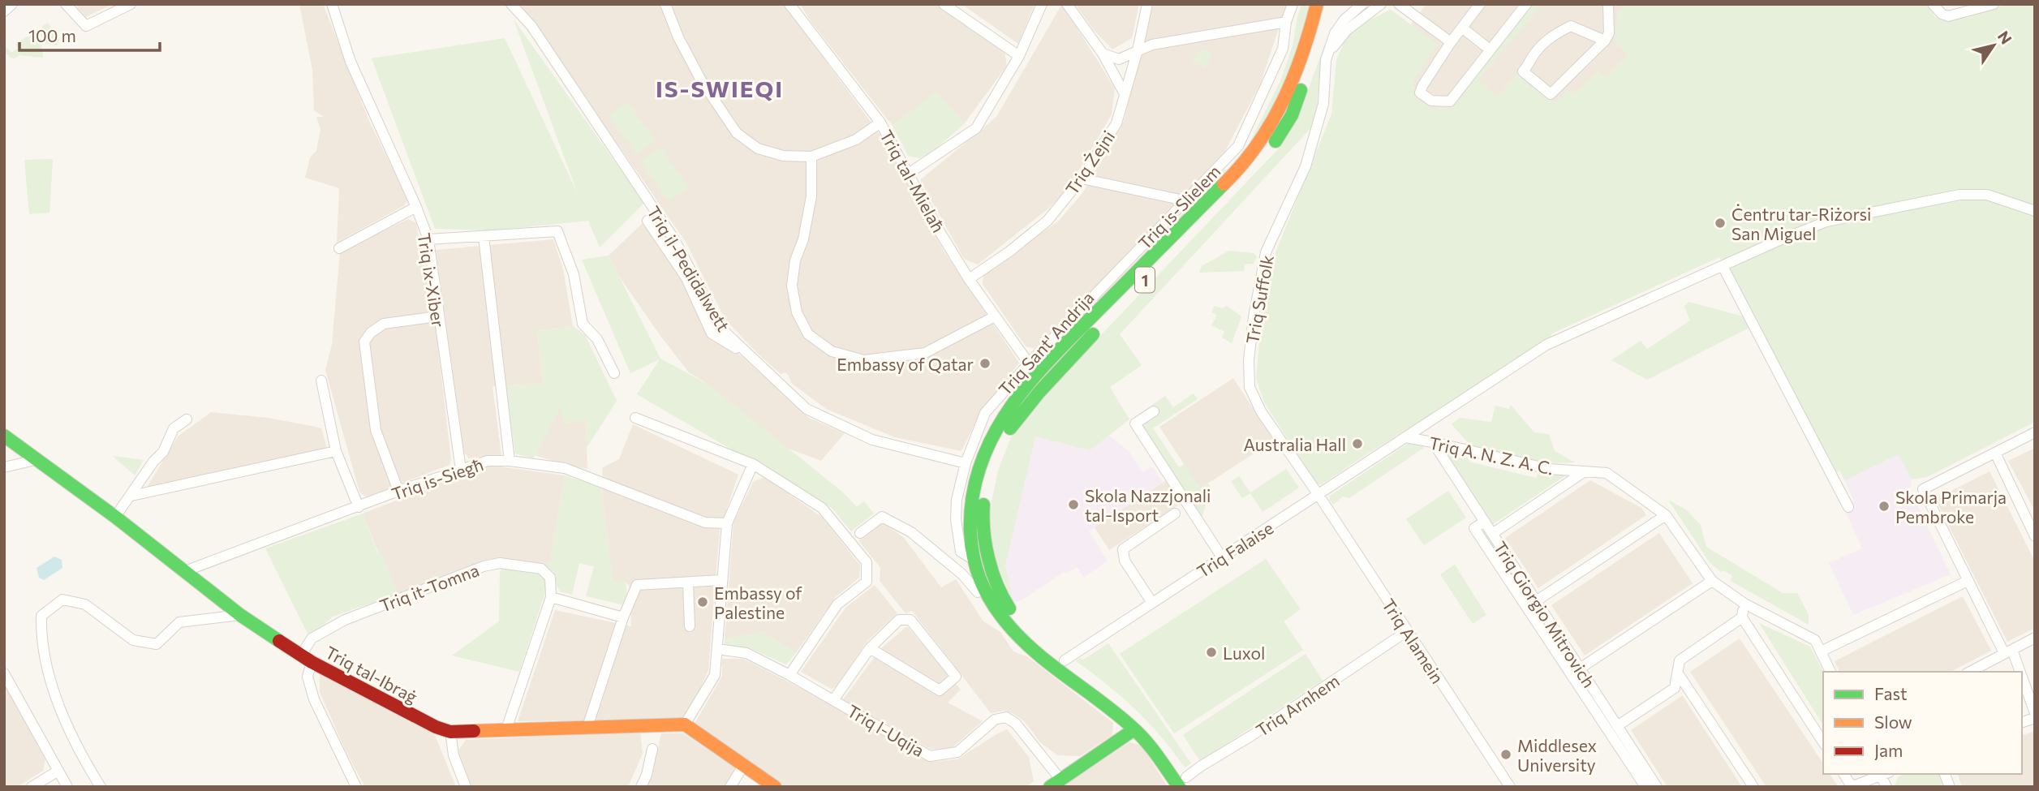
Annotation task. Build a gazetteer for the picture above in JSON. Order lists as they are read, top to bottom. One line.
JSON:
{"streets":{"main road":["1","Triq Sant' Andrija","Triq tal-Ibraġ"],"street":["Triq Żejni","Triq tal-Mielaħ","Triq is-Slielem","Triq il-Pedidalwett","Triq ix-Xiber","Triq Suffolk","Triq A. N. Z. A. C.","Triq is-Siegħ","Triq Falaise","Triq it-Tomna","Triq Giorgio Mitrovich","Triq Alamein","Triq Arnhem","Triq l-Uqija"]},"crossings":[["Triq Żejni","Triq tal-Mielaħ"],["Triq tal-Mielaħ","Triq is-Slielem"],["Triq is-Slielem","Triq il-Pedidalwett"],["Triq ix-Xiber","Triq is-Siegħ"],["Triq Suffolk","Triq Falaise"],["Triq Suffolk","Triq Alamein"],["Triq Sant' Andrija","Triq Falaise"],["Triq Sant' Andrija","Triq Arnhem"],["Triq A. N. Z. A. C.","Triq Falaise"],["Triq A. N. Z. A. C.","Triq Giorgio Mitrovich"],["Triq is-Siegħ","Triq tal-Ibraġ"],["Triq Falaise","Triq Alamein"],["Triq it-Tomna","Triq tal-Ibraġ"],["Triq Alamein","Triq Arnhem"]],"districts":["IS-SWIEQI"],"places":["Ċentru tar-Riżorsi San Miguel","Embassy of Qatar","Australia Hall","Skola Nazzjonali tal-Isport","Skola Primarja Pembroke","Embassy of Palestine","Luxol","Middlesex University"],"legend":["Fast","Slow","Jam"],"scale_bar":"100 m","north":"top right"}
